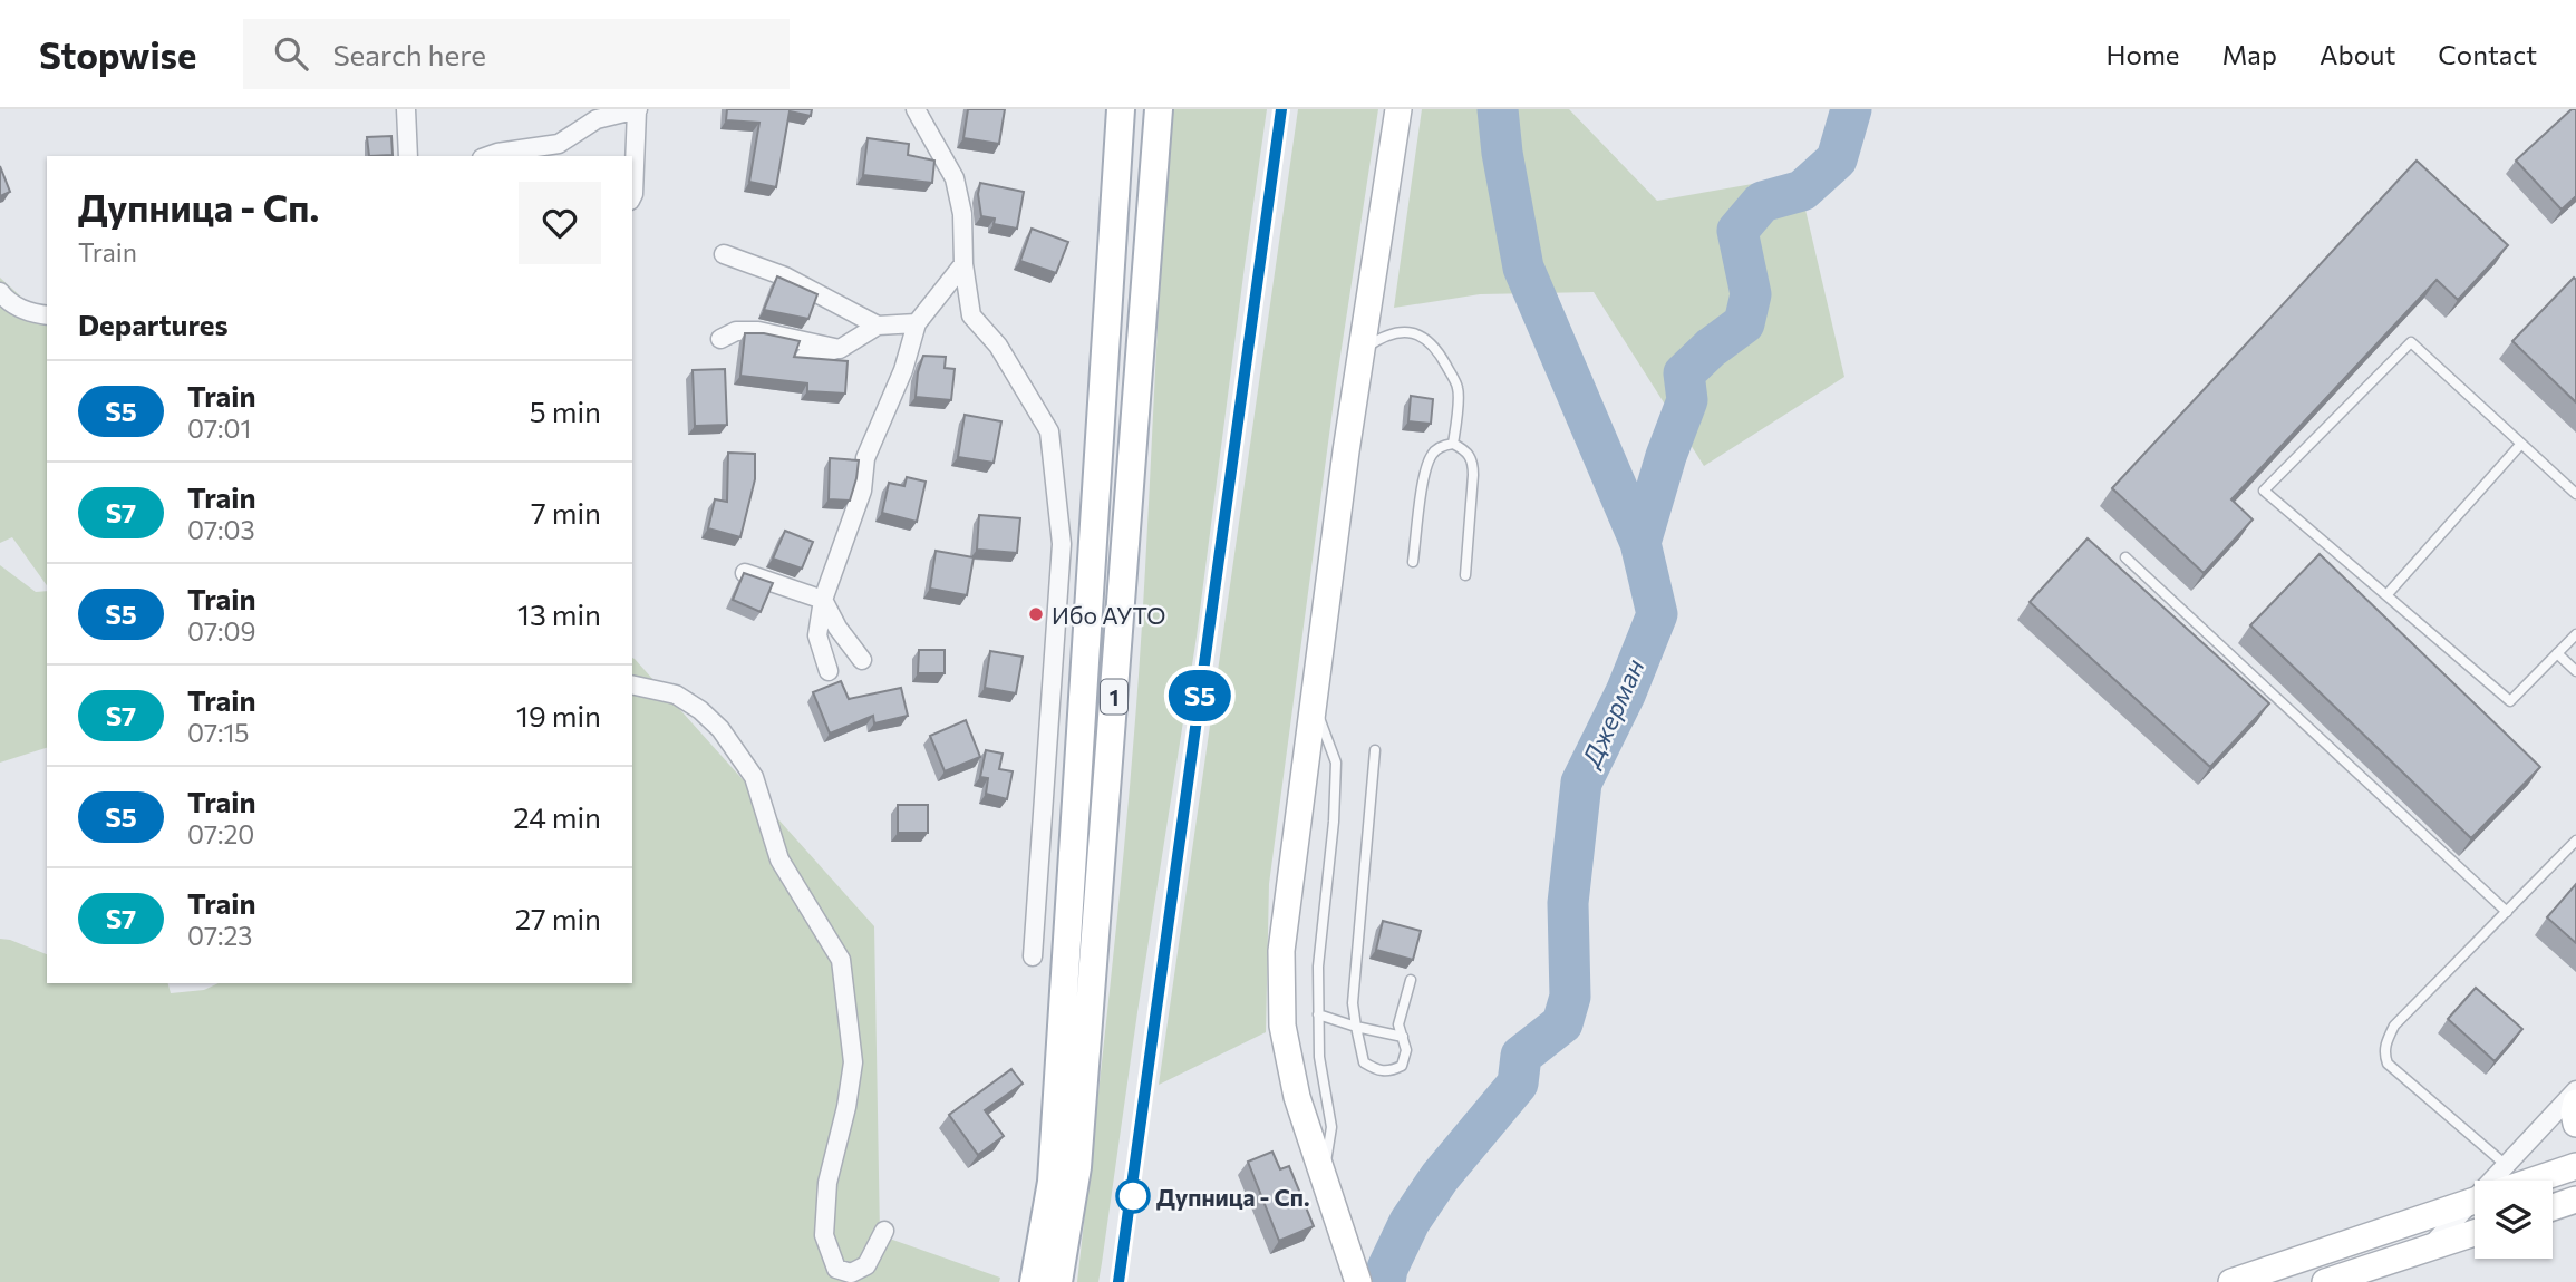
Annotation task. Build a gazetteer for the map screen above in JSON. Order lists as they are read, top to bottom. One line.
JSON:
{"streets":{"main road":["1"]},"water":["Джерман"],"places":["Ибо АУТО","Дупница - Сп."],"page":{"header":"Stopwise","search":"Search here","nav":["Home","Map","About","Contact"],"on_map":"S5","heading":[["Дупница - Сп.","Train"],"Departures"],"list":[{"mark":"S5","name":"Train","note":"07:01","value":"5 min"},{"mark":"S7","name":"Train","note":"07:03","value":"7 min"},{"mark":"S5","name":"Train","note":"07:09","value":"13 min"},{"mark":"S7","name":"Train","note":"07:15","value":"19 min"},{"mark":"S5","name":"Train","note":"07:20","value":"24 min"},{"mark":"S7","name":"Train","note":"07:23","value":"27 min"}]}}
